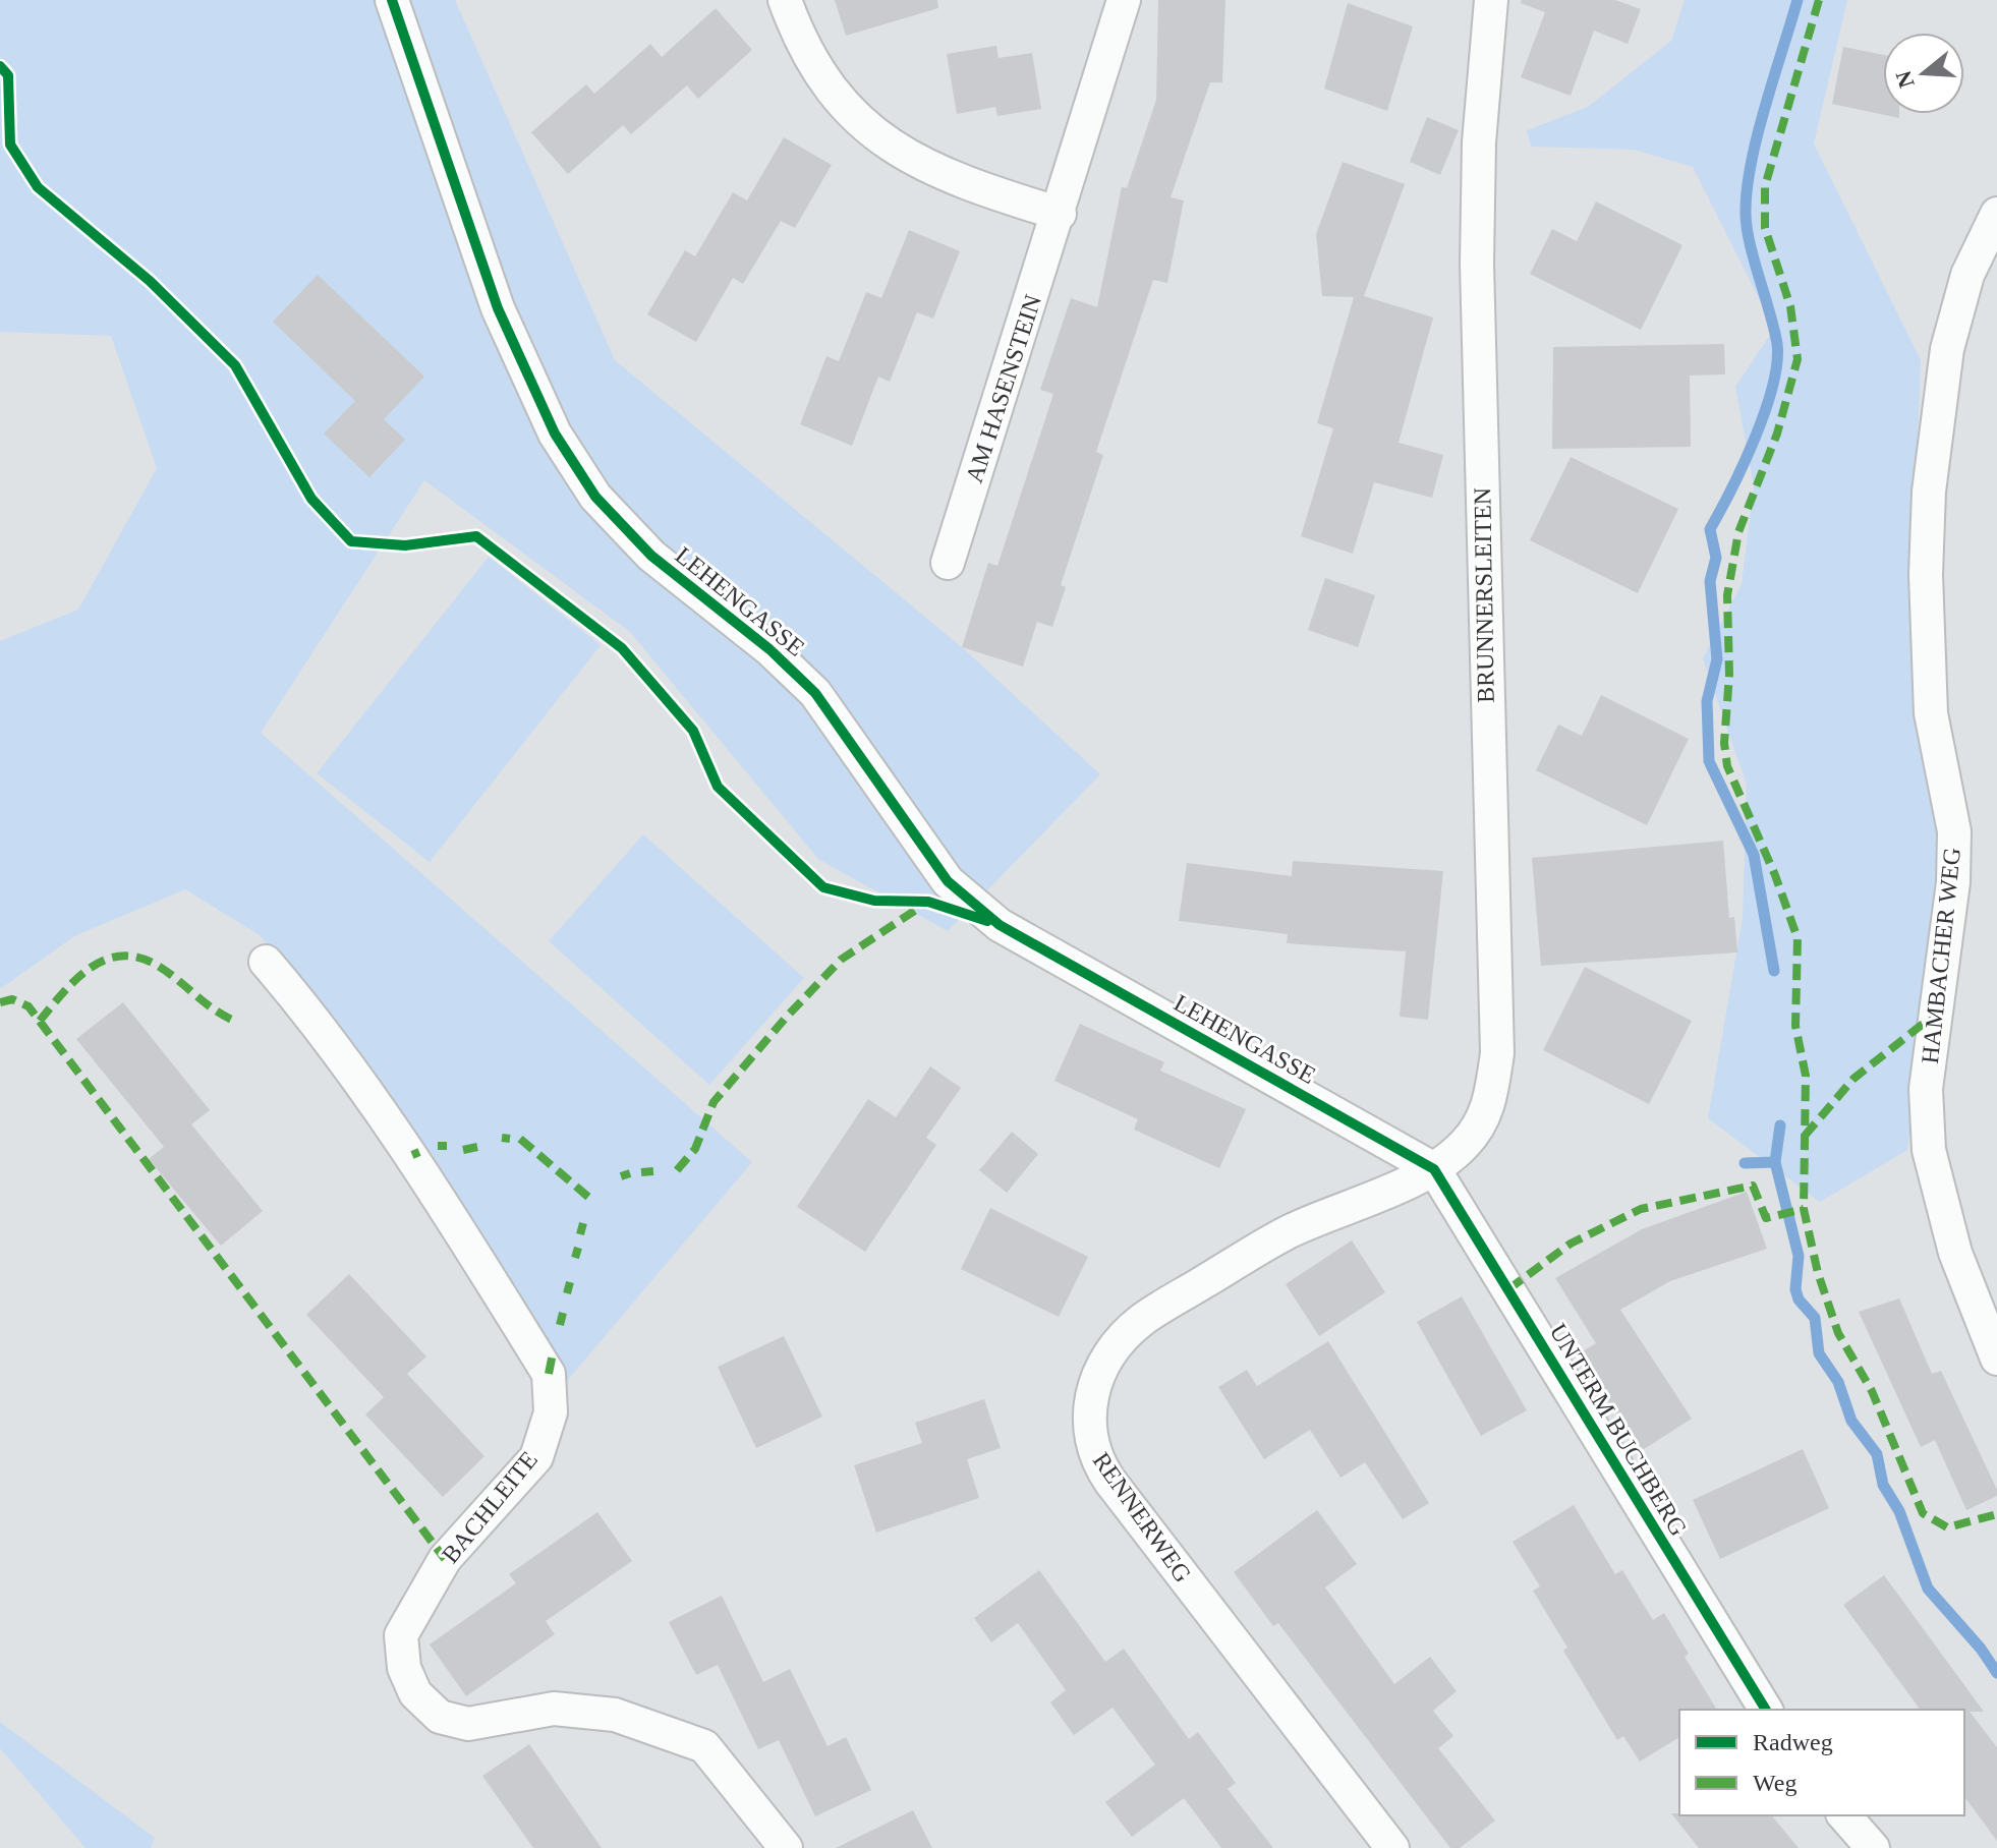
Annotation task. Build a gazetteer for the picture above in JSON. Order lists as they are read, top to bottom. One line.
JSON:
{"streets":{"street":["AM HASENSTEIN","BRUNNERSLEITEN","LEHENGASSE","HAMBACHER WEG","UNTERM BUCHBERG","BACHLEITE","RENNERWEG"]},"crossings":[["BRUNNERSLEITEN","LEHENGASSE"],["BRUNNERSLEITEN","UNTERM BUCHBERG"],["BRUNNERSLEITEN","RENNERWEG"],["LEHENGASSE","UNTERM BUCHBERG"],["LEHENGASSE","RENNERWEG"],["UNTERM BUCHBERG","RENNERWEG"]],"legend":["Radweg","Weg"],"north":"left"}
